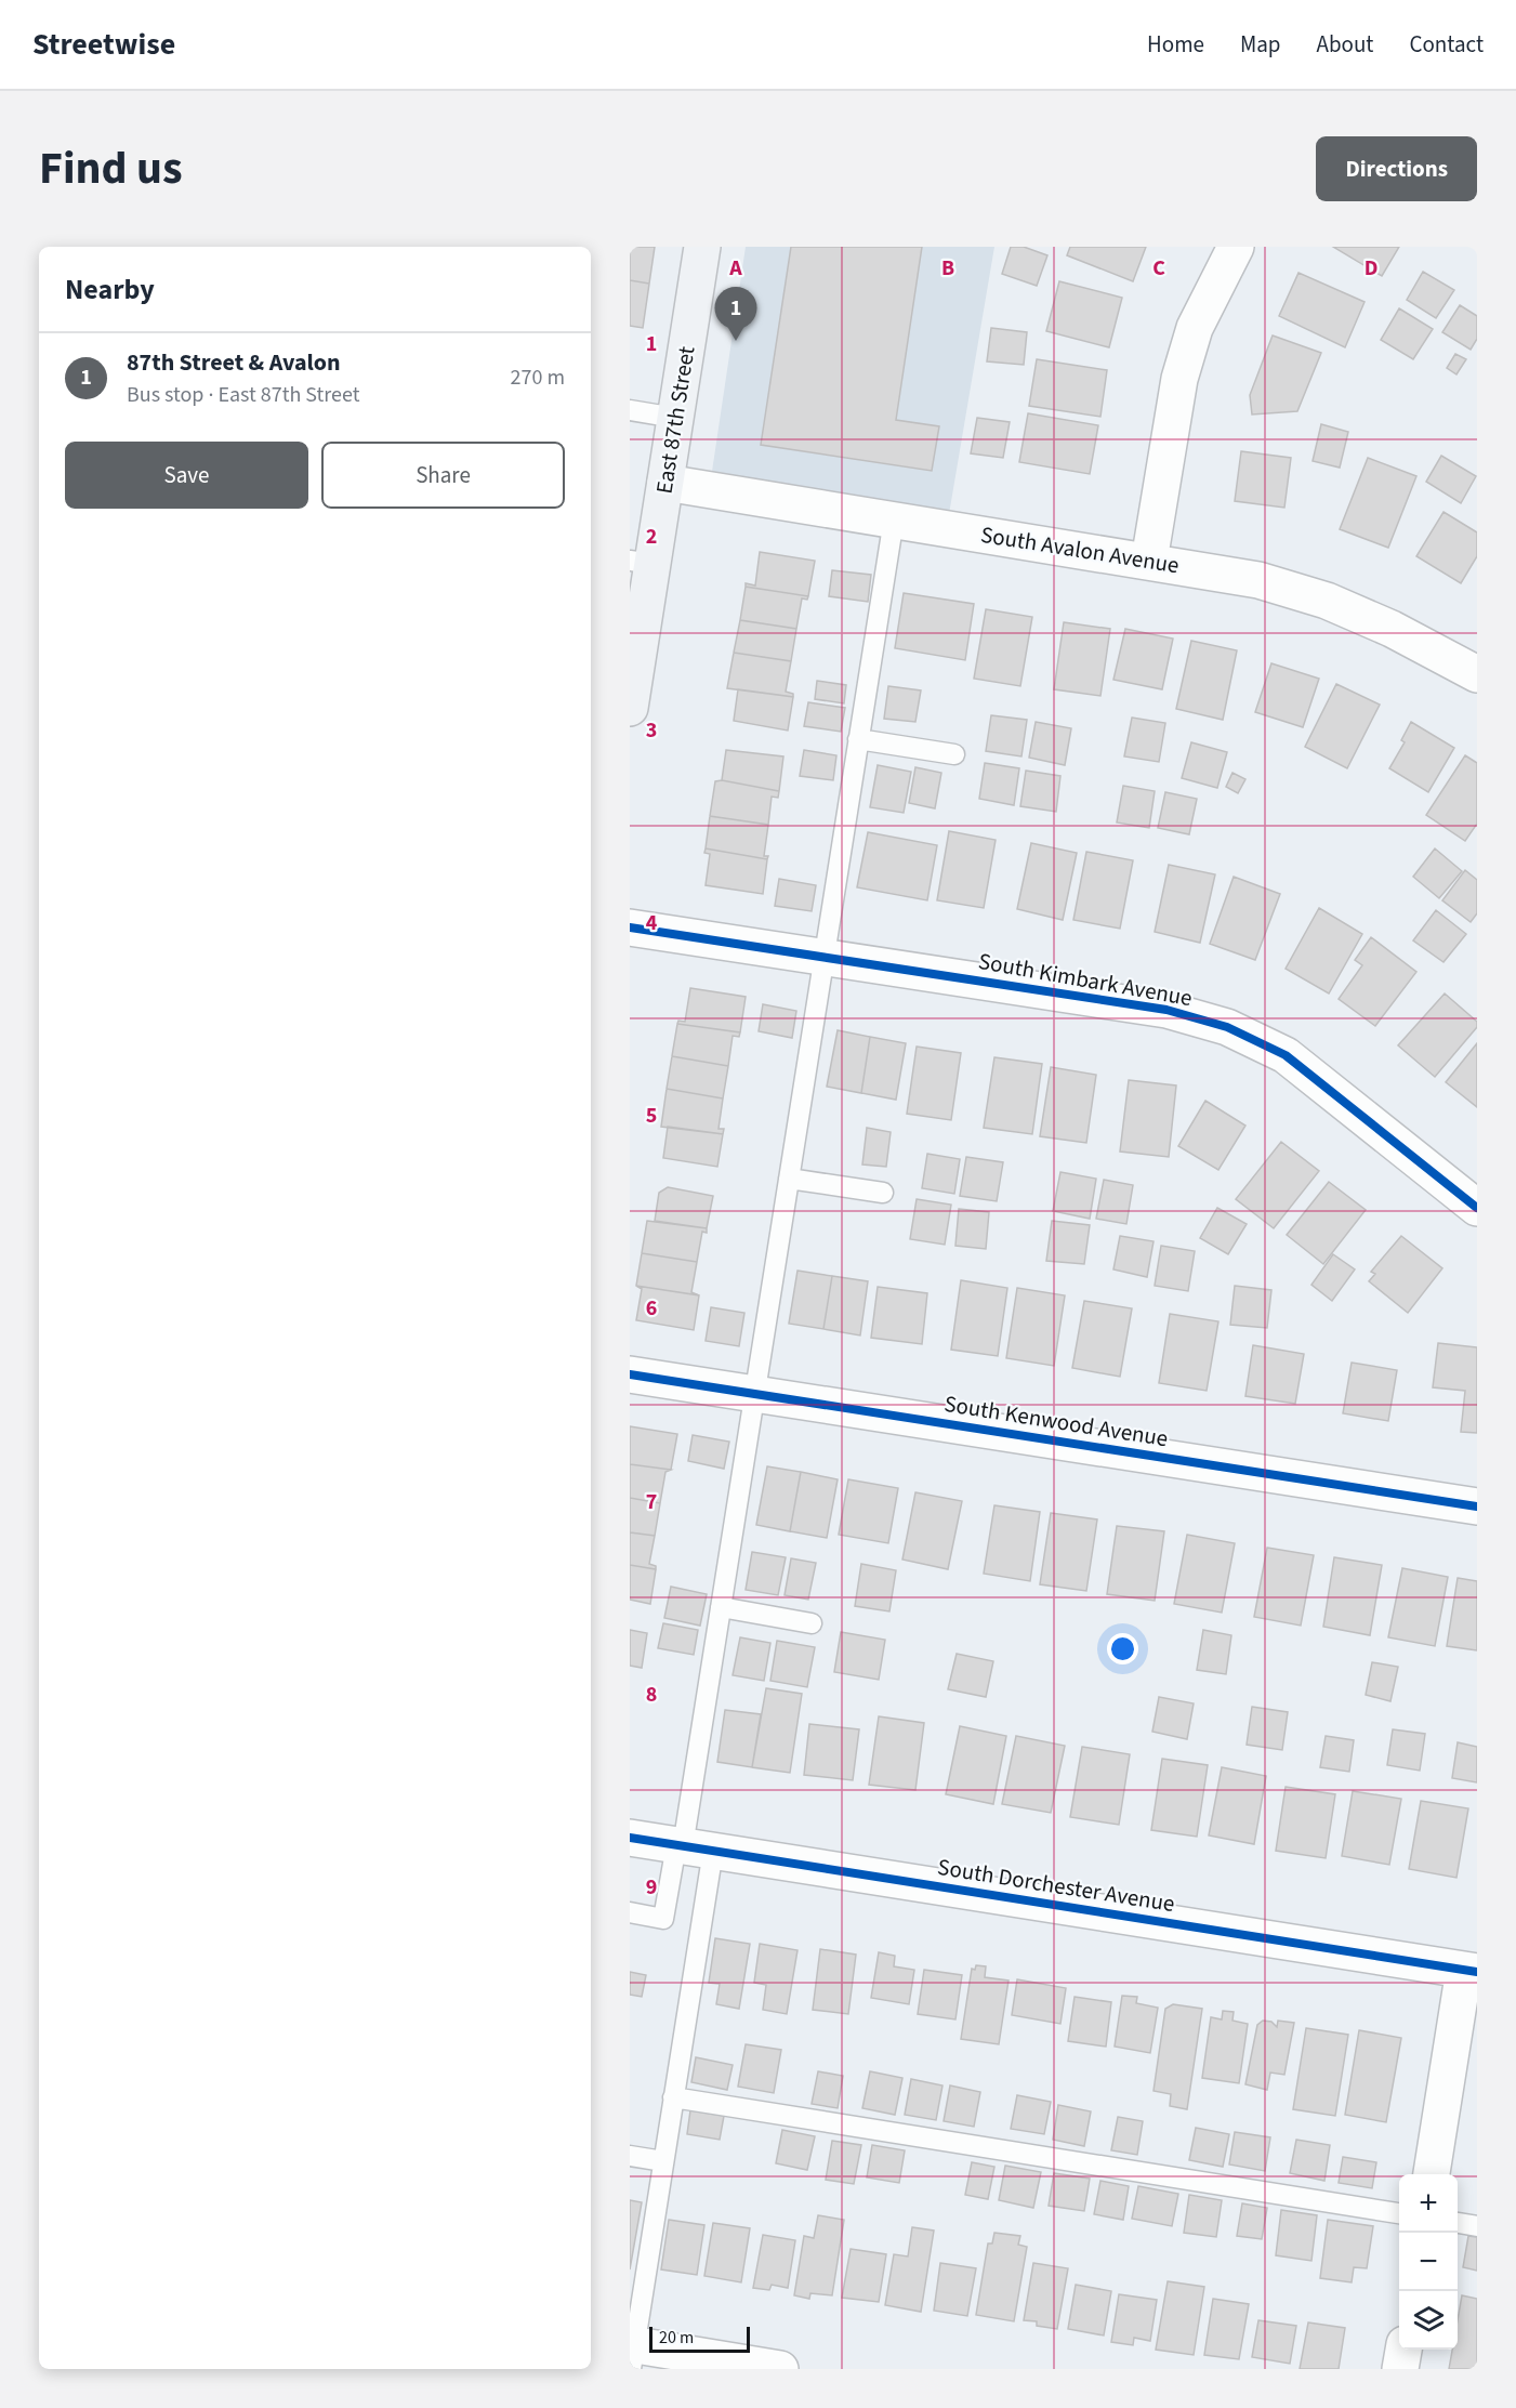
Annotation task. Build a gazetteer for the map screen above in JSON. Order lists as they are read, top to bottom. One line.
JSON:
{"streets":{"main road":["East 87th Street"],"street":["South Avalon Avenue","South Kimbark Avenue","South Kenwood Avenue","South Dorchester Avenue"]},"crossings":[["East 87th Street","South Avalon Avenue"]],"scale_bar":"20 m","page":{"header":"Streetwise","nav":["Home","Map","About","Contact"],"title":"Find us","buttons":["Directions",["Save","Share"]],"heading":"Nearby","pins":"1","list":[{"mark":"1","name":"87th Street & Avalon","note":"Bus stop · East 87th Street","value":"270 m"}],"map_buttons":["+","−"],"scale":"20 m"},"grid":{"columns":["A","B","C","D"],"rows":["1","2","3","4","5","6","7","8","9"]}}
